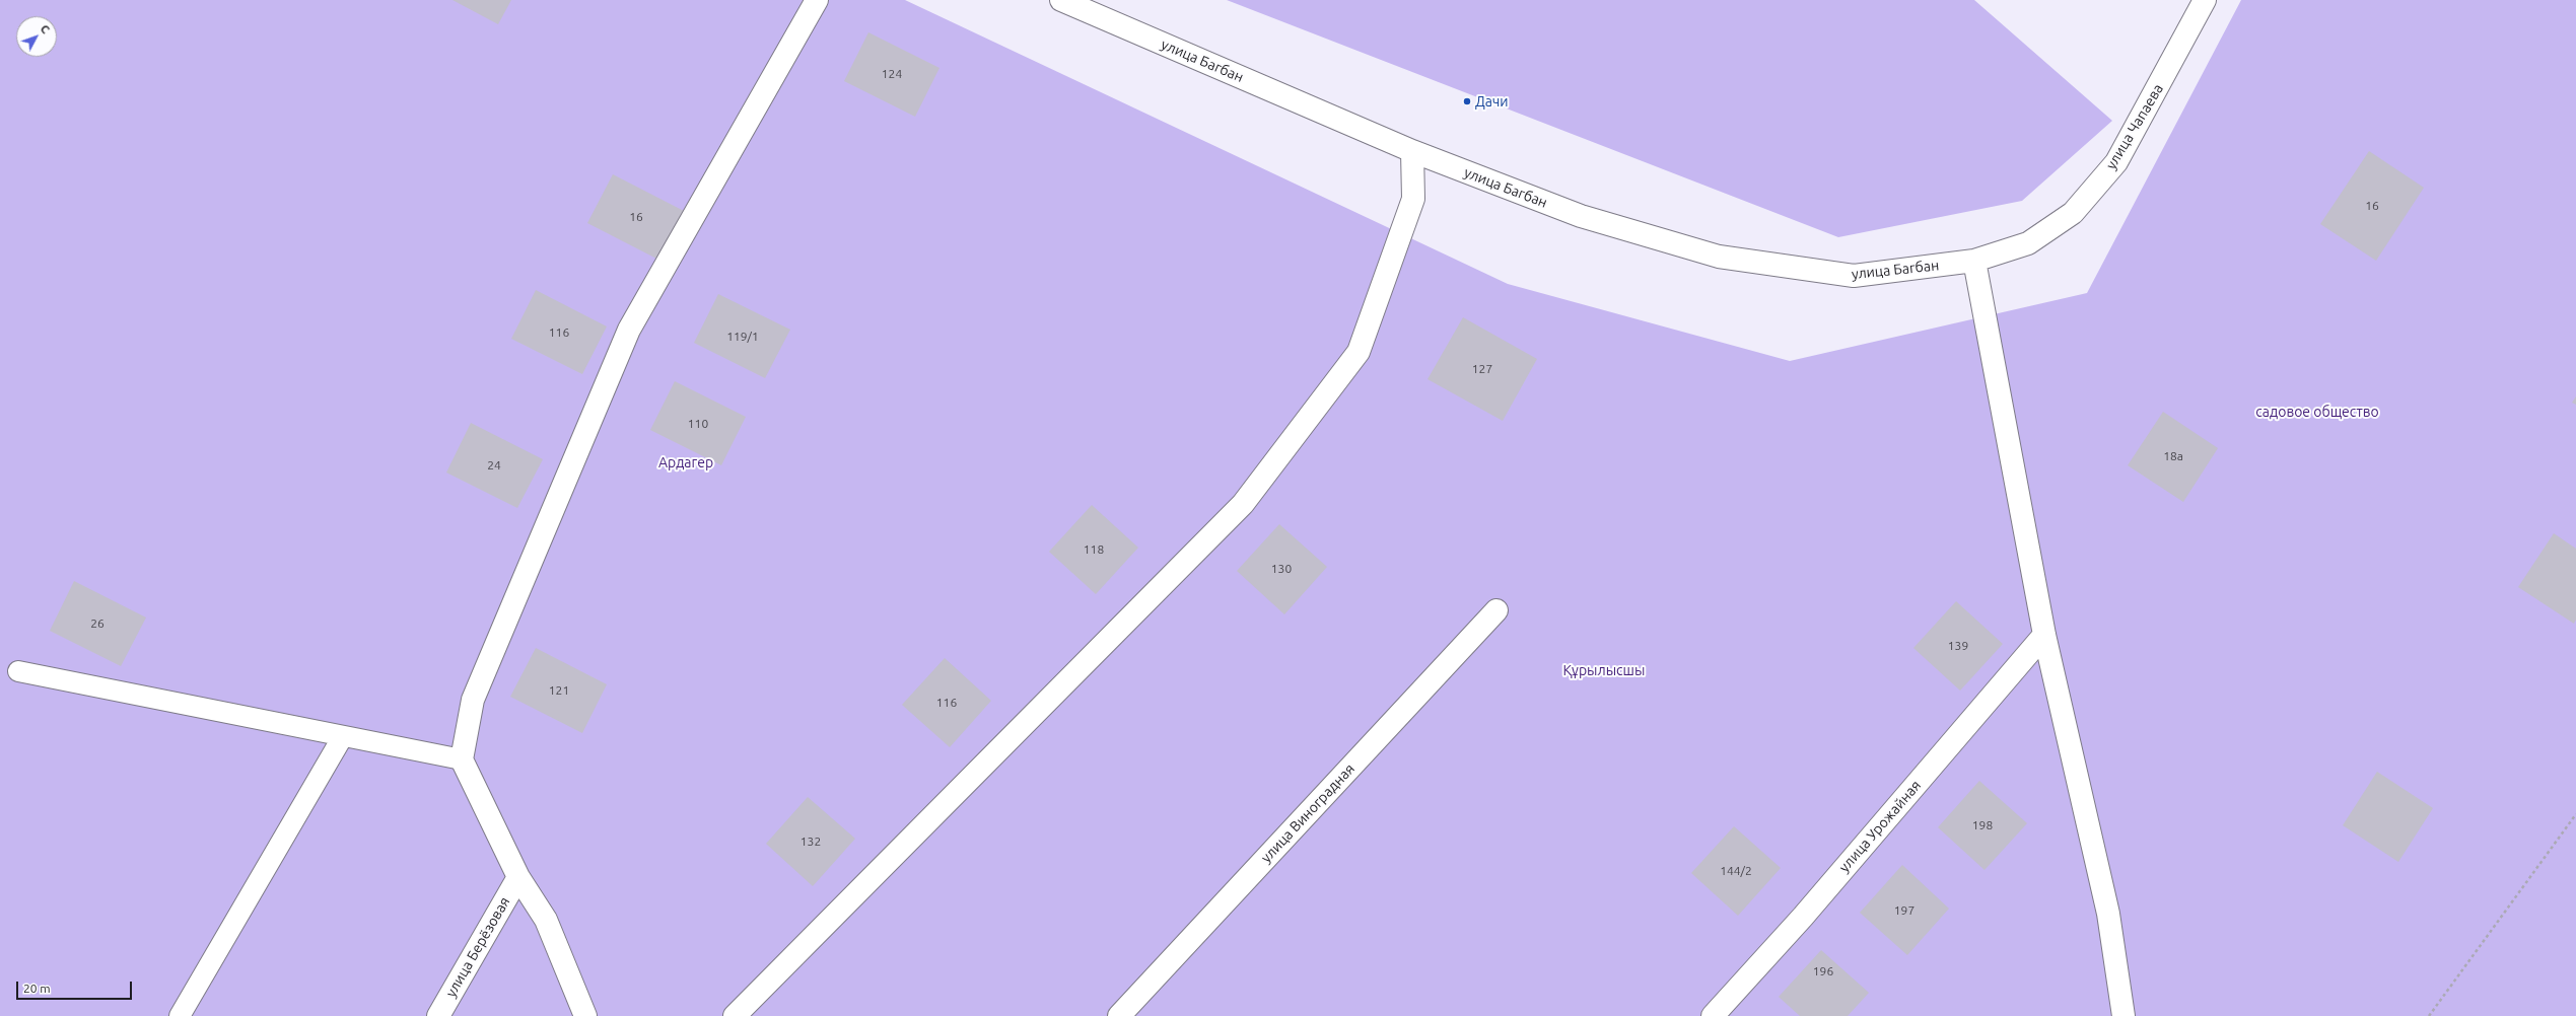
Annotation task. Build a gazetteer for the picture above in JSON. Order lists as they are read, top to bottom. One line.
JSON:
{"streets":{"street":["улица Багбан","улица Чапаева","улица Виноградная","улица Урожайная","улица Берёзовая"]},"crossings":[["улица Багбан","улица Чапаева"]],"parks":["садовое общество","Ардагер","Құрылысшы"],"places":["Дачи"],"house_numbers":["124","16","16","116","119/1","127","110","18а","24","118","130","26","139","121","116","198","132","144/2","197","196"],"scale_bar":"20 m","north":"top right"}
